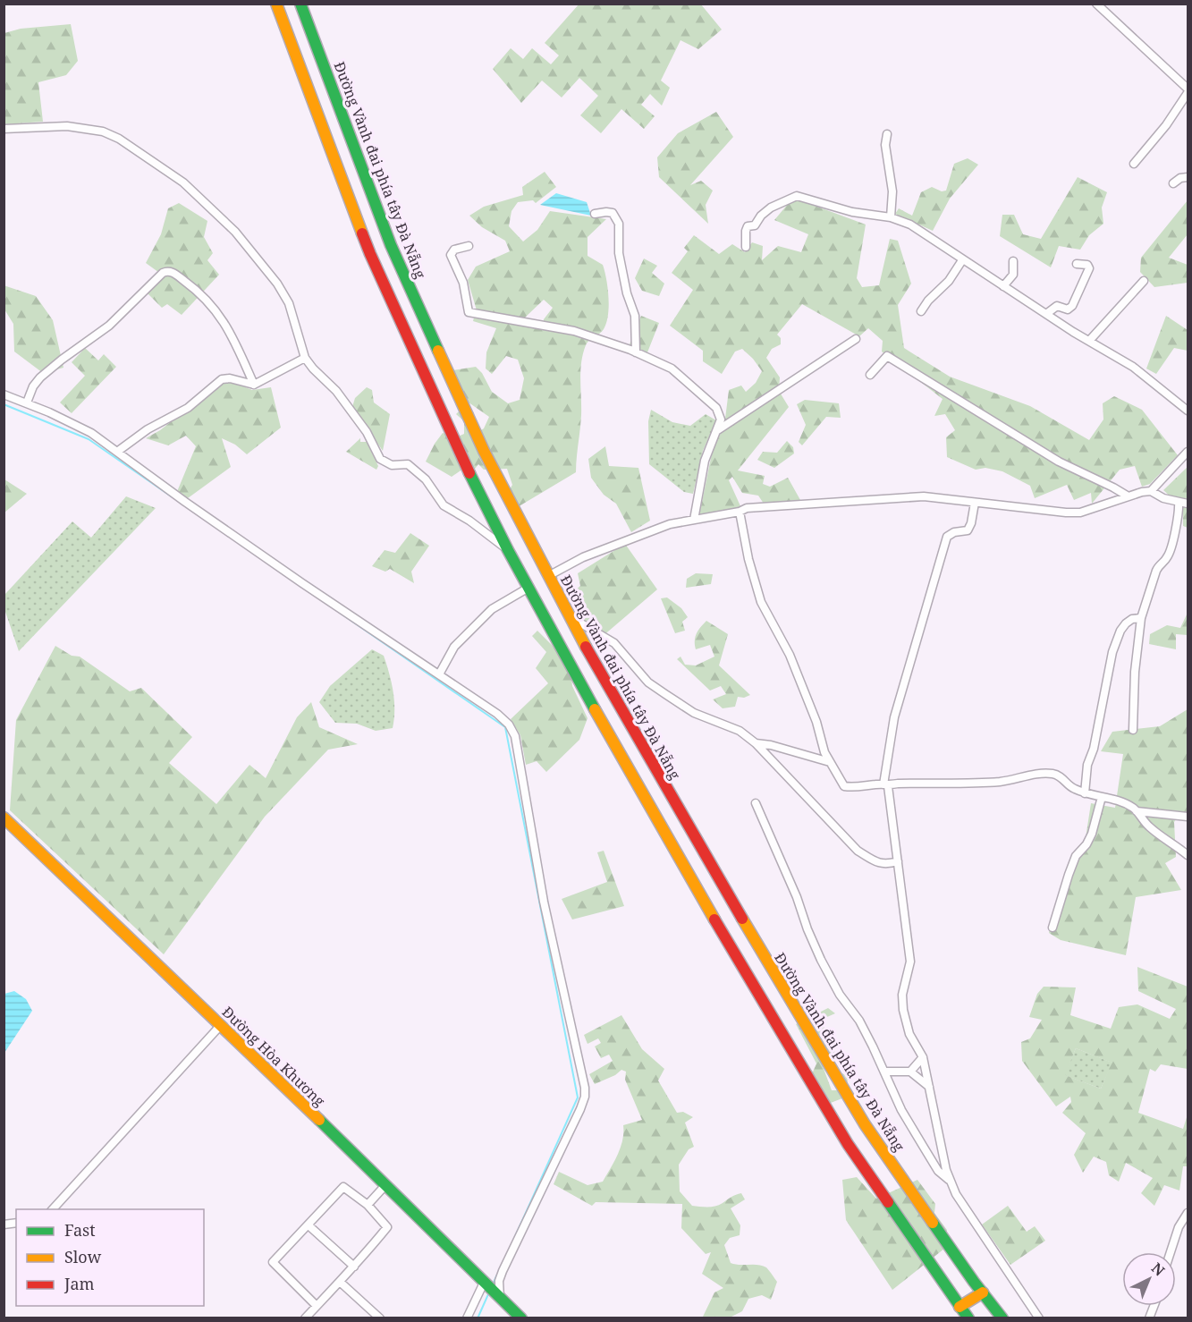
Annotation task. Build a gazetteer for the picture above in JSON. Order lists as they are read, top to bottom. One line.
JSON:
{"streets":{"main road":["Đường Vành đai phía tây Đà Nẵng","Đường Hòa Khương"]},"legend":["Fast","Slow","Jam"],"north":"top right"}
